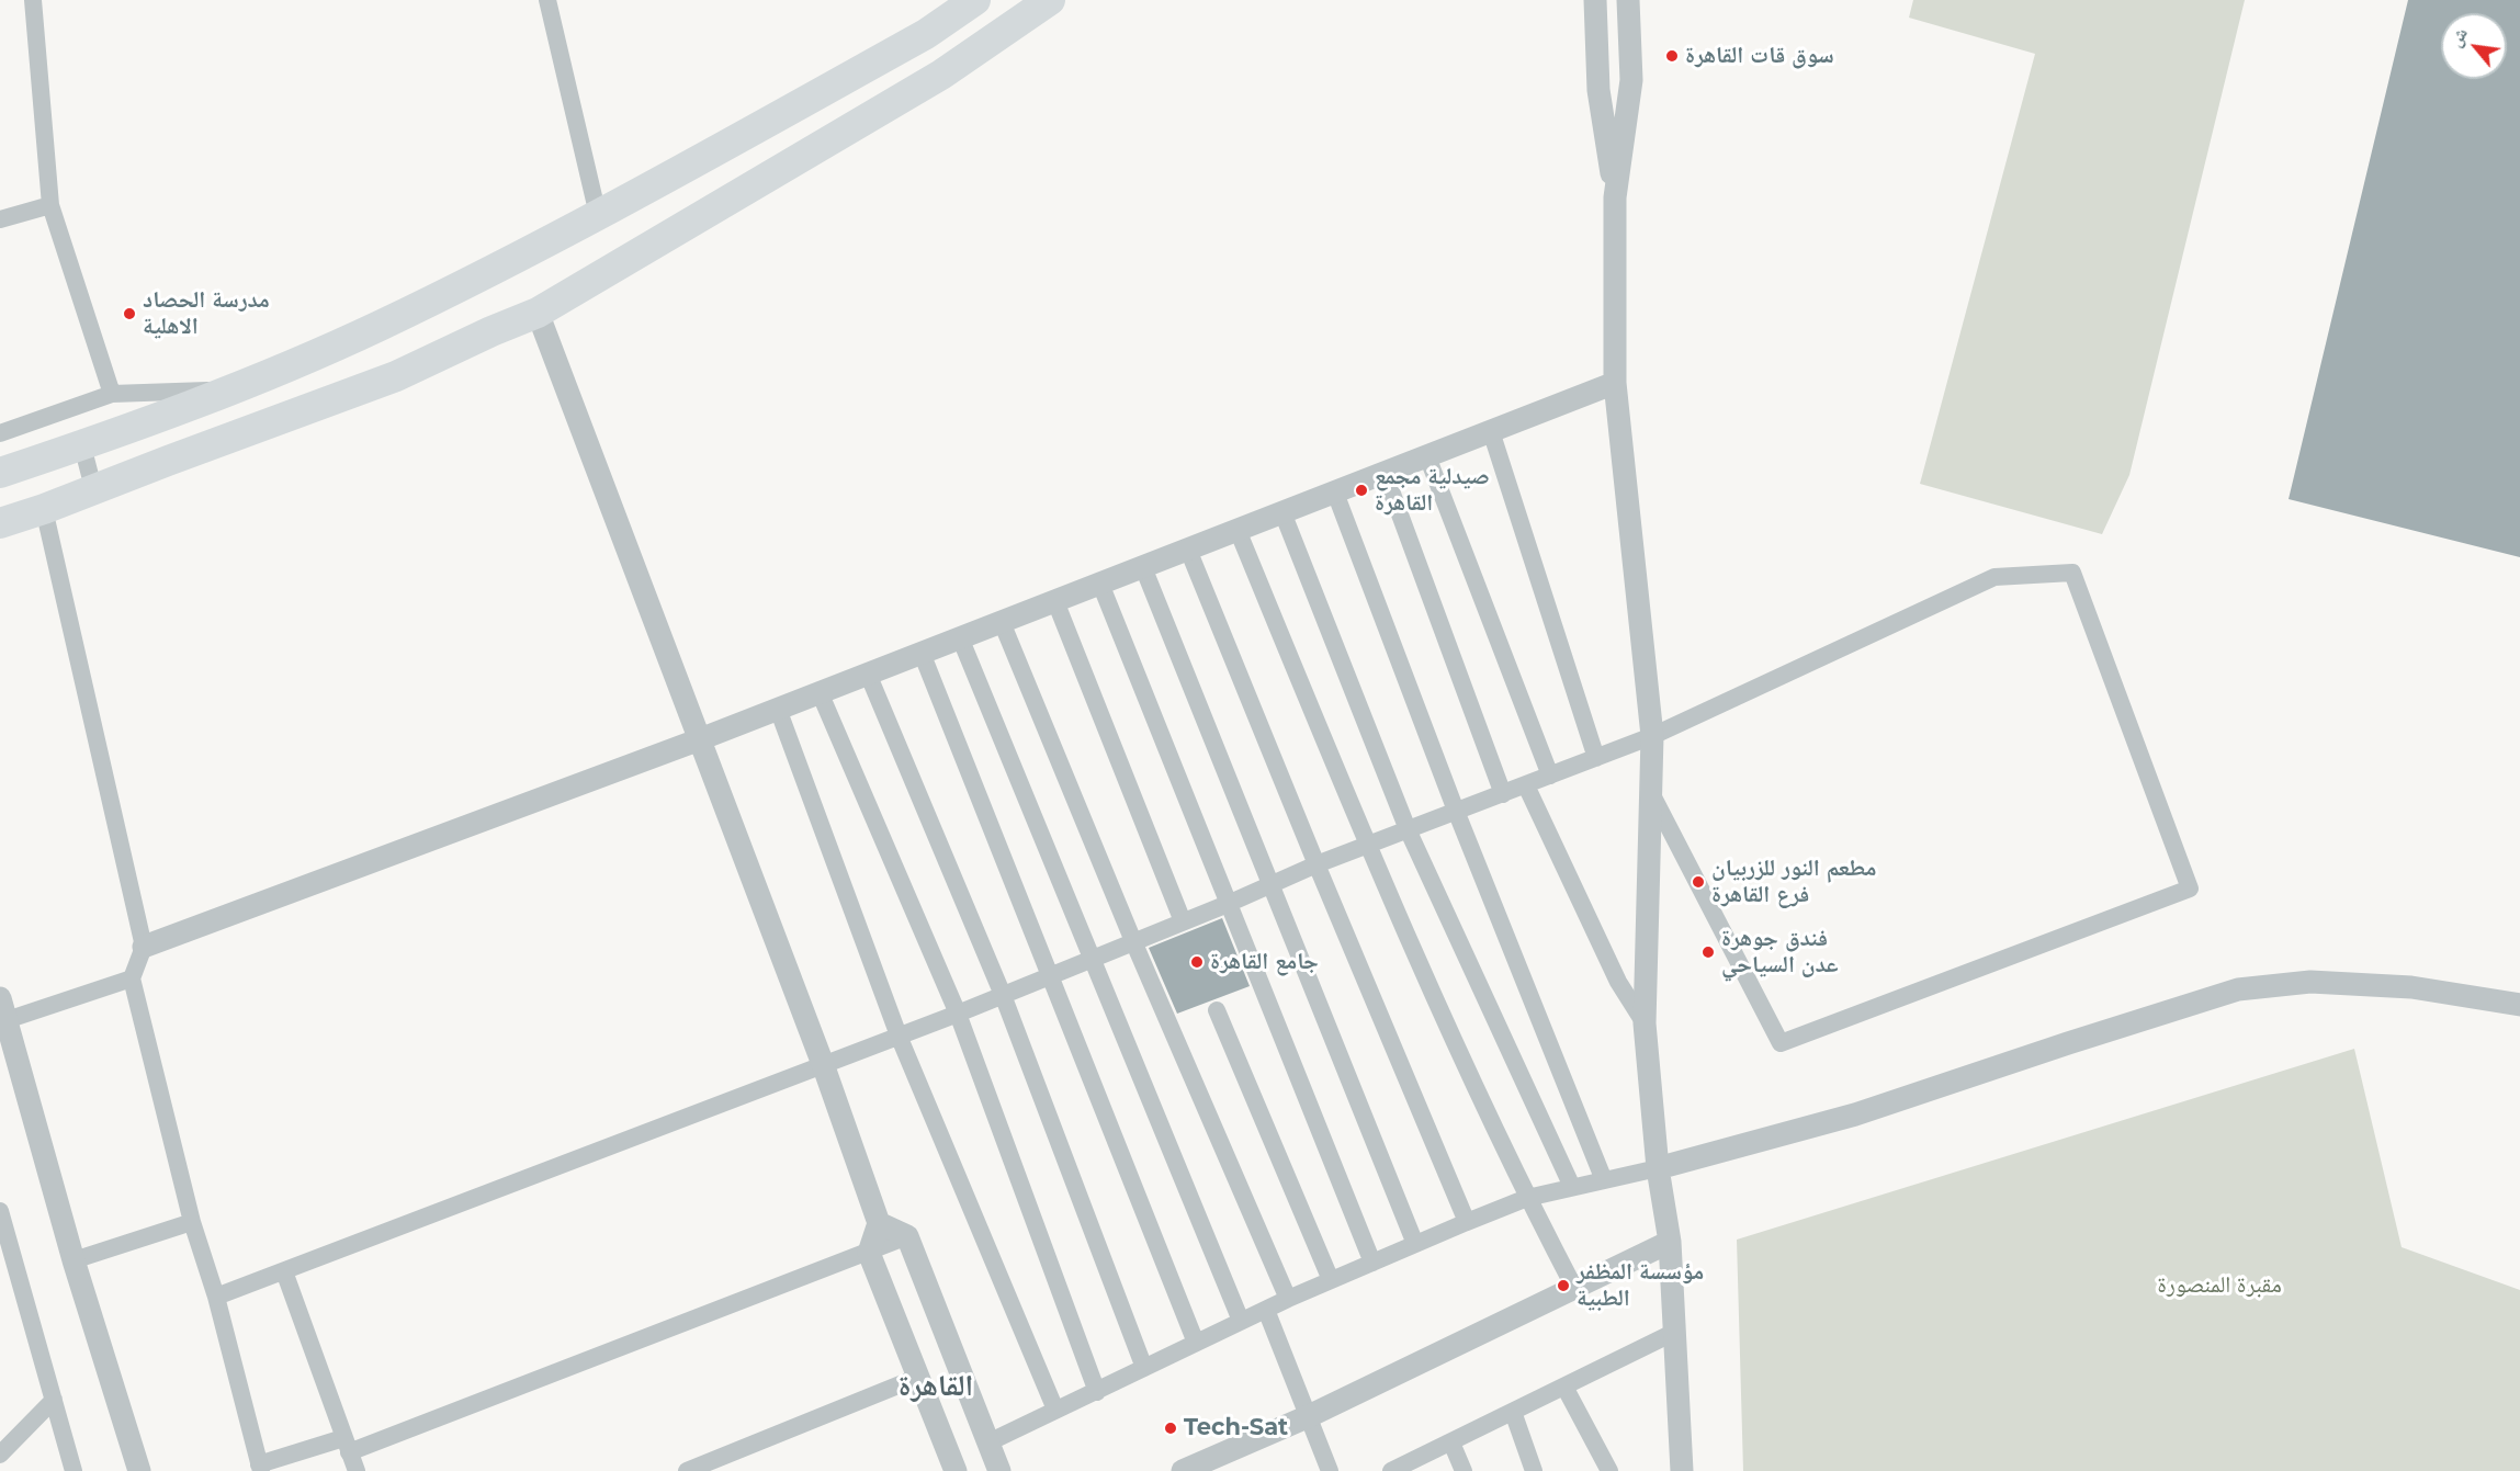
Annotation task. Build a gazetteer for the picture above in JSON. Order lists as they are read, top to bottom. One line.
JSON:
{"districts":["القاهرة"],"parks":["مقبرة المنصورة"],"places":["سوق قات القاهرة","مدرسة الحصاد الاهلية","صيدلية مجمع القاهرة","مطعم النور للزربيان فرع القاهرة","فندق جوهرة عدن السياحي","جامع القاهرة","مؤسسة المظفر الطبية","Tech-Sat"],"north":"top left"}
